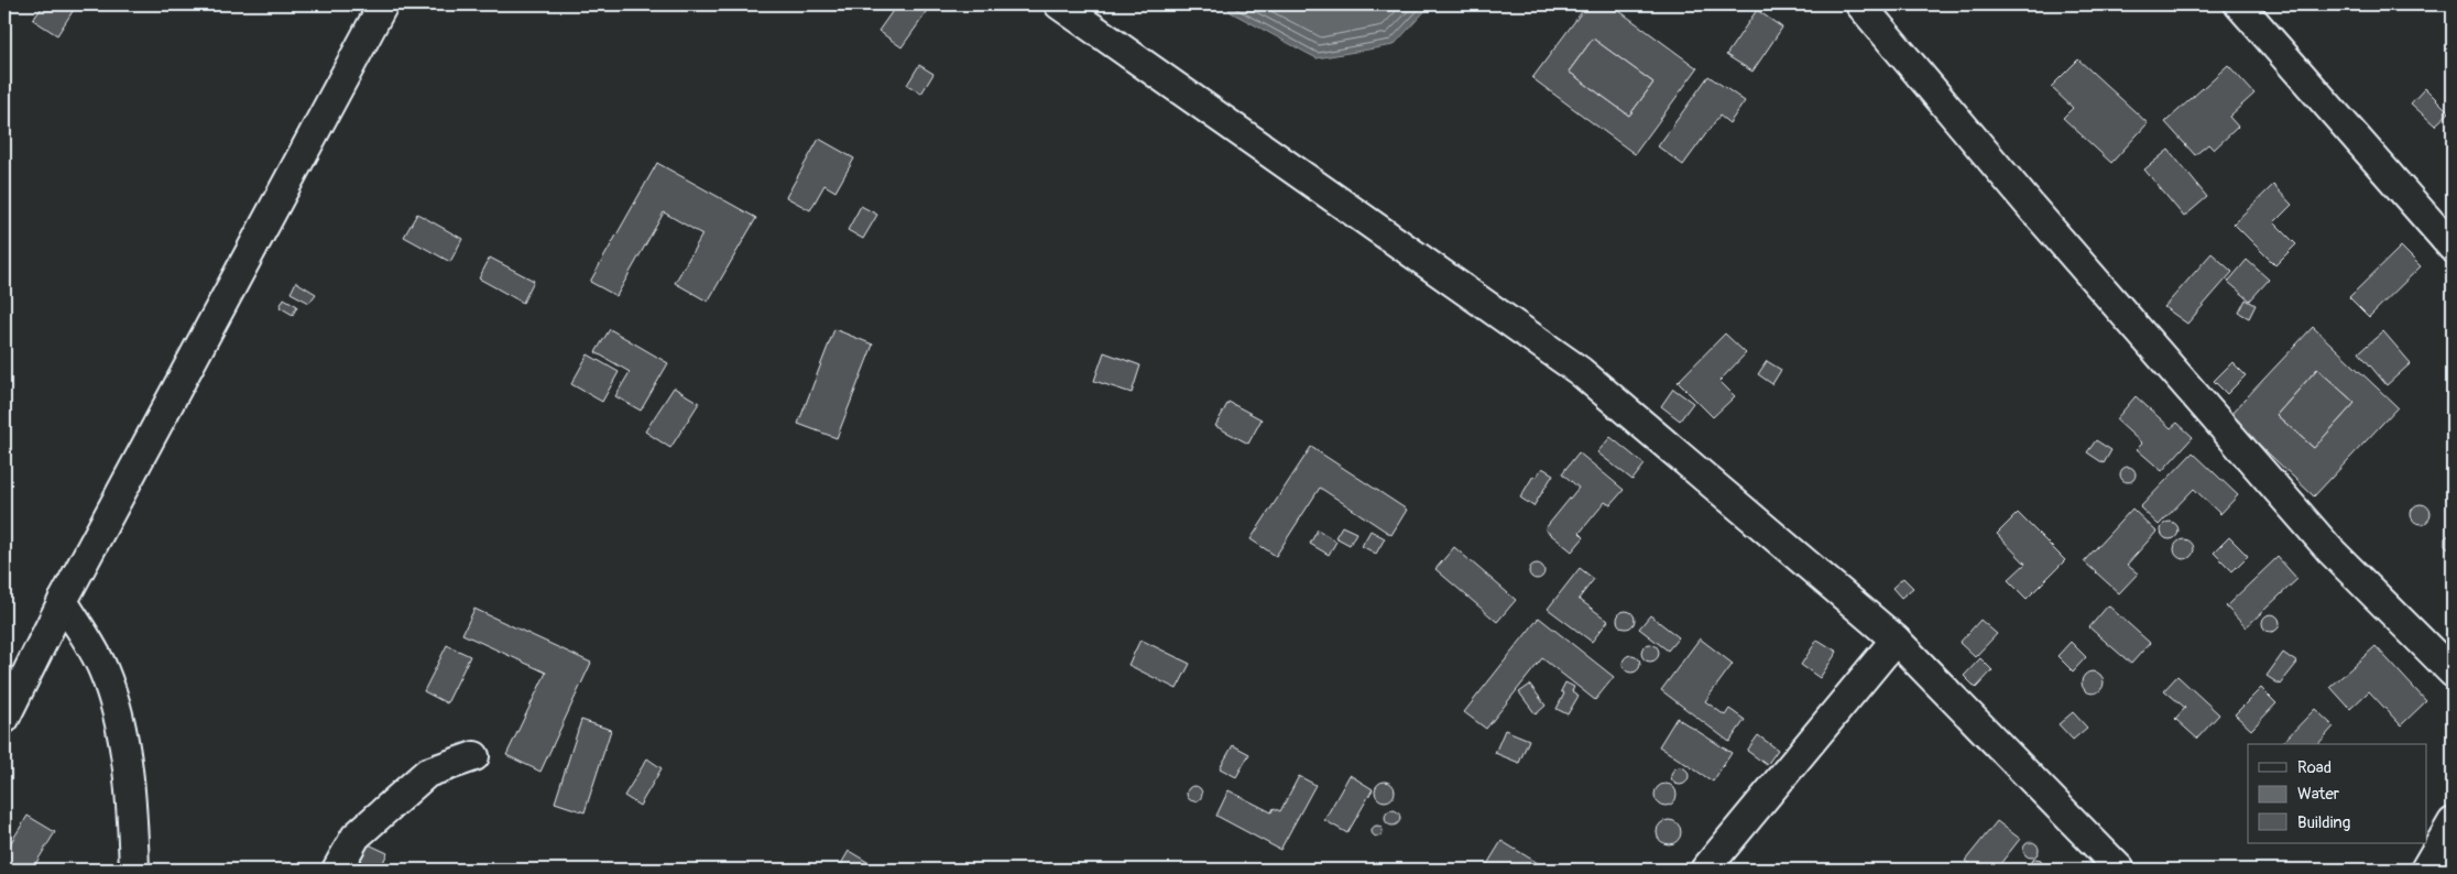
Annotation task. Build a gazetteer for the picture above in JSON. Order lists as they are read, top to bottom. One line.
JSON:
{"legend":["Road","Water","Building"]}
